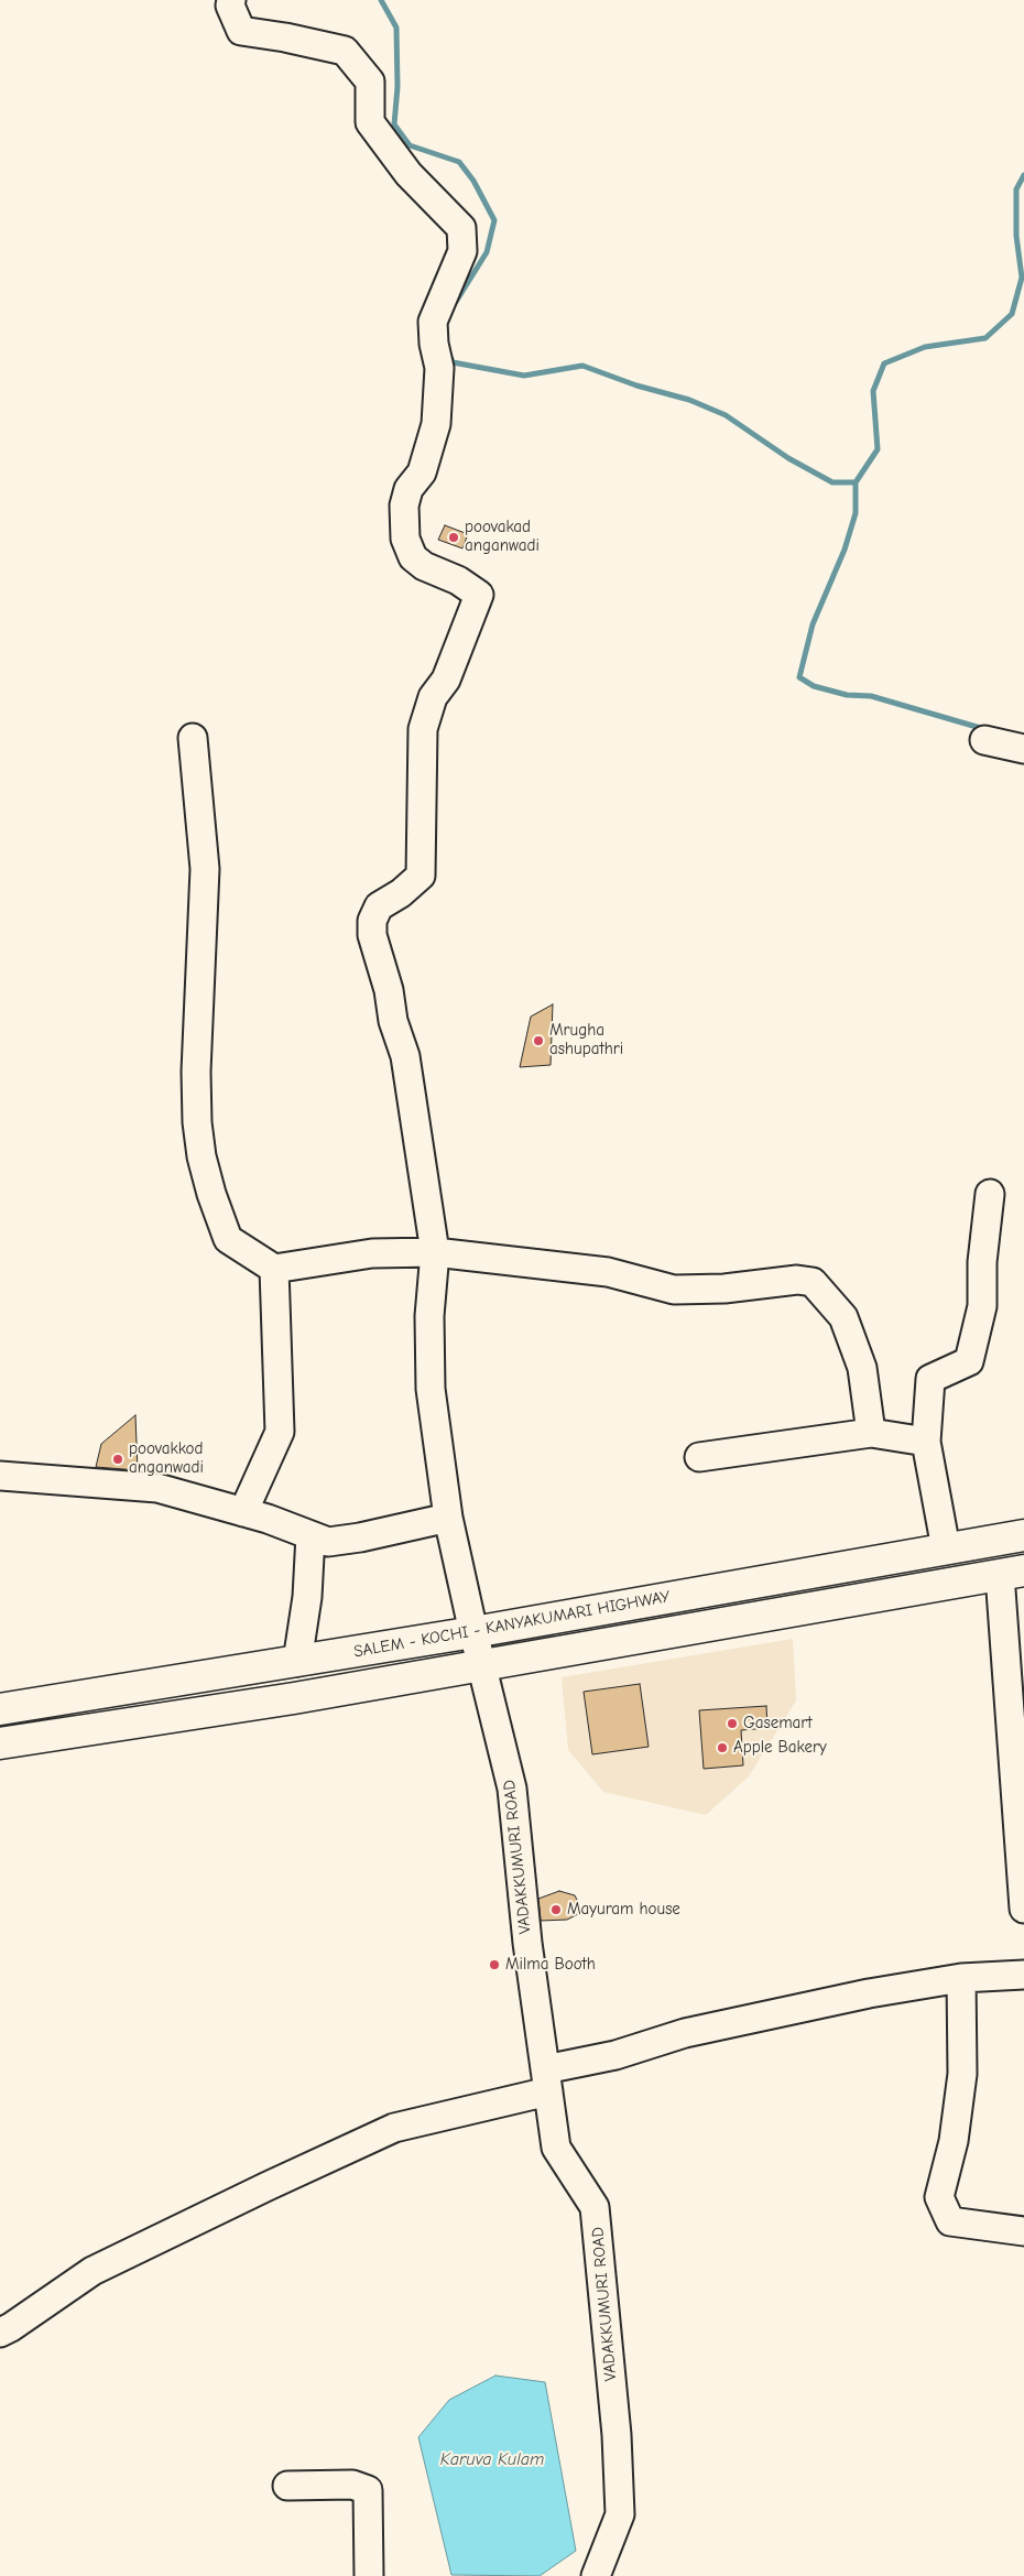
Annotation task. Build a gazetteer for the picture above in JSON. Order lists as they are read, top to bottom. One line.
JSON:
{"streets":{"highway":["SALEM - KOCHI - KANYAKUMARI HIGHWAY"],"street":["VADAKKUMURI ROAD"]},"crossings":[["SALEM - KOCHI - KANYAKUMARI HIGHWAY","VADAKKUMURI ROAD"]],"water":["Karuva Kulam"],"places":["poovakad anganwadi","Mrugha ashupathri","poovakkod anganwadi","Gasemart","Apple Bakery","Mayuram house","Milma Booth"]}
